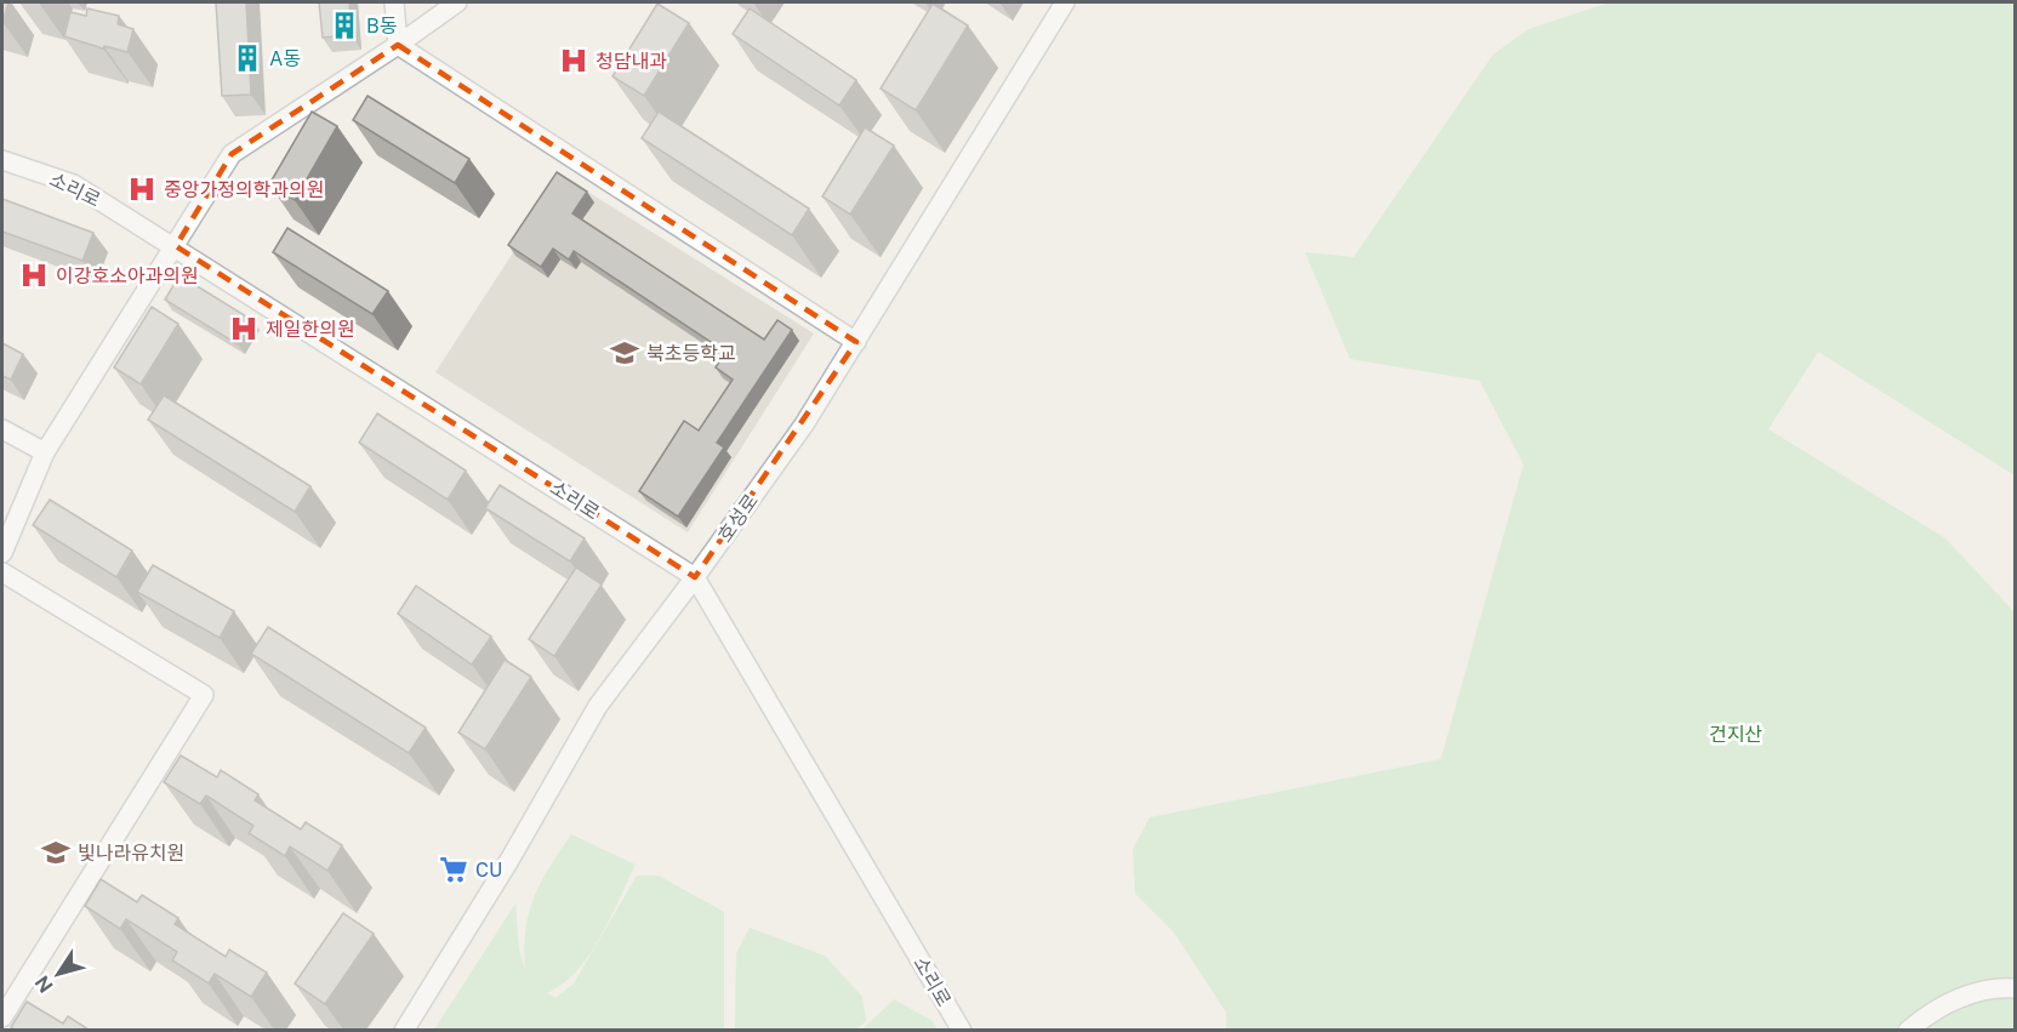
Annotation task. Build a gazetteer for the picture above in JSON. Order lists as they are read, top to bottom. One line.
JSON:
{"streets":{"street":["소리로","호성로"]},"crossings":[["소리로","호성로"]],"parks":["건지산"],"places":{"building":["B동","A동"],"hospital":["청담내과","중앙가정의학과의원","이강호소아과의원","제일한의원"],"school or university":["북초등학교","빛나라유치원"],"supermarket":["CU"]},"north":"bottom left"}
